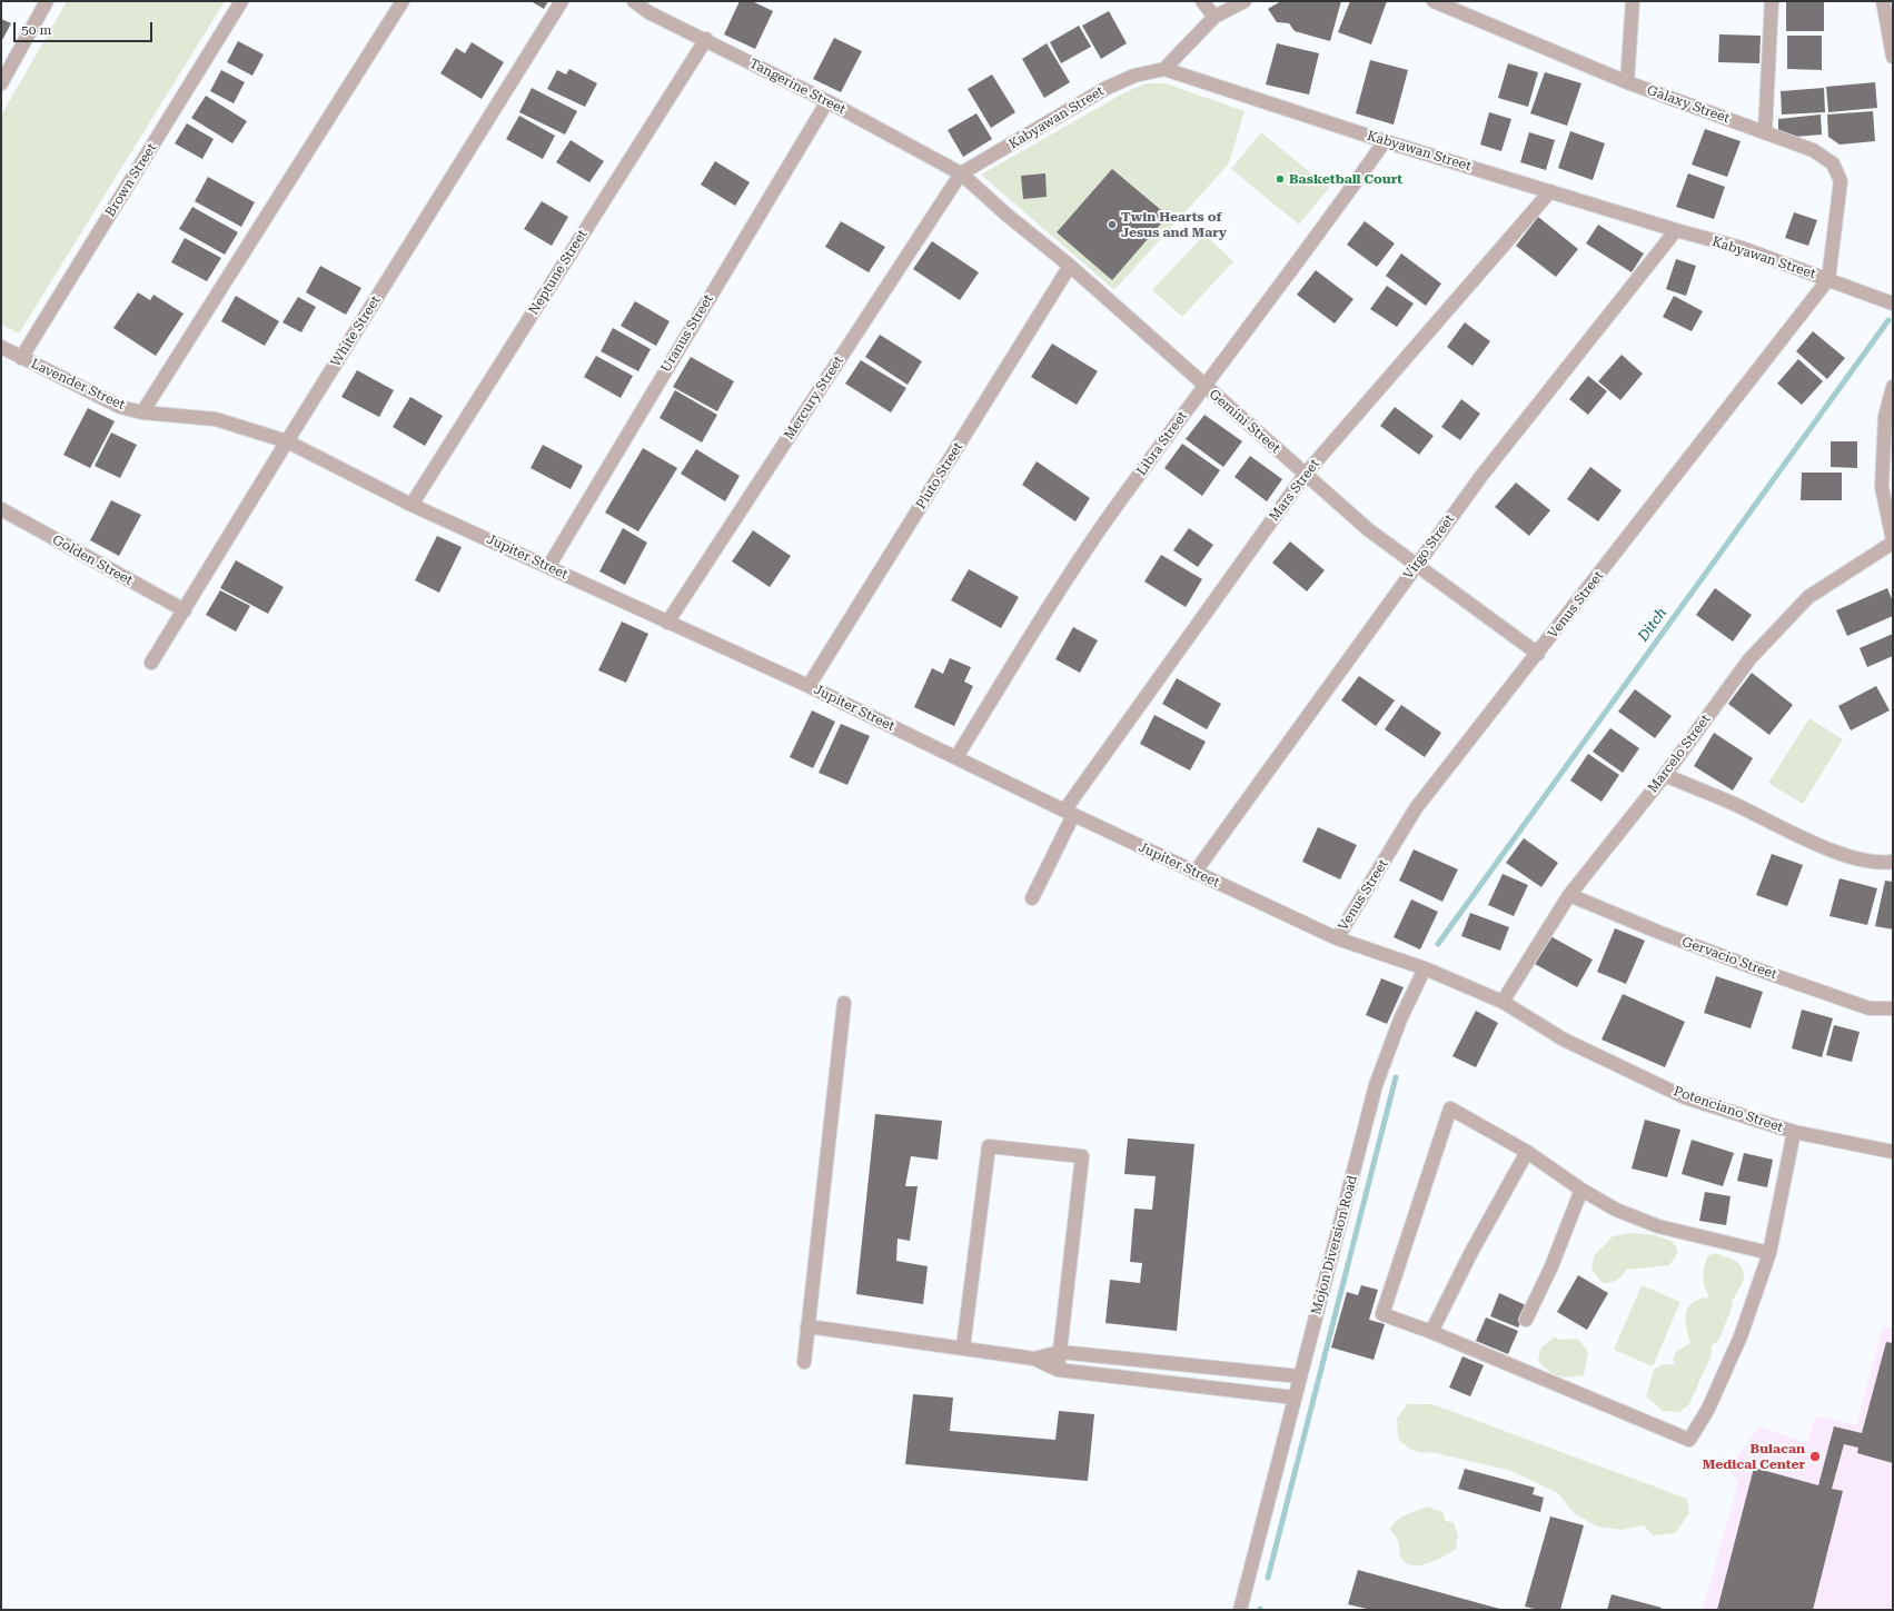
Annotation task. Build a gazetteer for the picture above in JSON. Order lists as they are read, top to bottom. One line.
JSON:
{"streets":{"street":["Tangerine Street","Galaxy Street","Kabyawan Street","Brown Street","Neptune Street","White Street","Uranus Street","Lavender Street","Mercury Street","Gemini Street","Libra Street","Pluto Street","Mars Street","Virgo Street","Jupiter Street","Golden Street","Venus Street","Marcelo Street","Gervacio Street","Potenciano Street","Mojon Diversion Road"]},"crossings":[["Tangerine Street","Kabyawan Street"],["Tangerine Street","Neptune Street"],["Tangerine Street","Uranus Street"],["Tangerine Street","Mercury Street"],["Tangerine Street","Gemini Street"],["Galaxy Street","Kabyawan Street"],["Galaxy Street","Venus Street"],["Kabyawan Street","Mercury Street"],["Kabyawan Street","Gemini Street"],["Kabyawan Street","Libra Street"],["Kabyawan Street","Mars Street"],["Kabyawan Street","Virgo Street"],["Kabyawan Street","Venus Street"],["Brown Street","Lavender Street"],["Neptune Street","Jupiter Street"],["White Street","Lavender Street"],["White Street","Jupiter Street"],["White Street","Golden Street"],["Uranus Street","Jupiter Street"],["Lavender Street","Jupiter Street"],["Mercury Street","Gemini Street"],["Mercury Street","Jupiter Street"],["Gemini Street","Libra Street"],["Gemini Street","Pluto Street"],["Gemini Street","Mars Street"],["Gemini Street","Virgo Street"],["Gemini Street","Venus Street"],["Libra Street","Jupiter Street"],["Pluto Street","Jupiter Street"],["Mars Street","Jupiter Street"],["Virgo Street","Jupiter Street"],["Jupiter Street","Venus Street"],["Jupiter Street","Mojon Diversion Road"],["Marcelo Street","Gervacio Street"],["Marcelo Street","Potenciano Street"]],"water":["Ditch"],"places":["Basketball Court","Twin Hearts of Jesus and Mary","Bulacan Medical Center"],"scale_bar":"50 m"}
